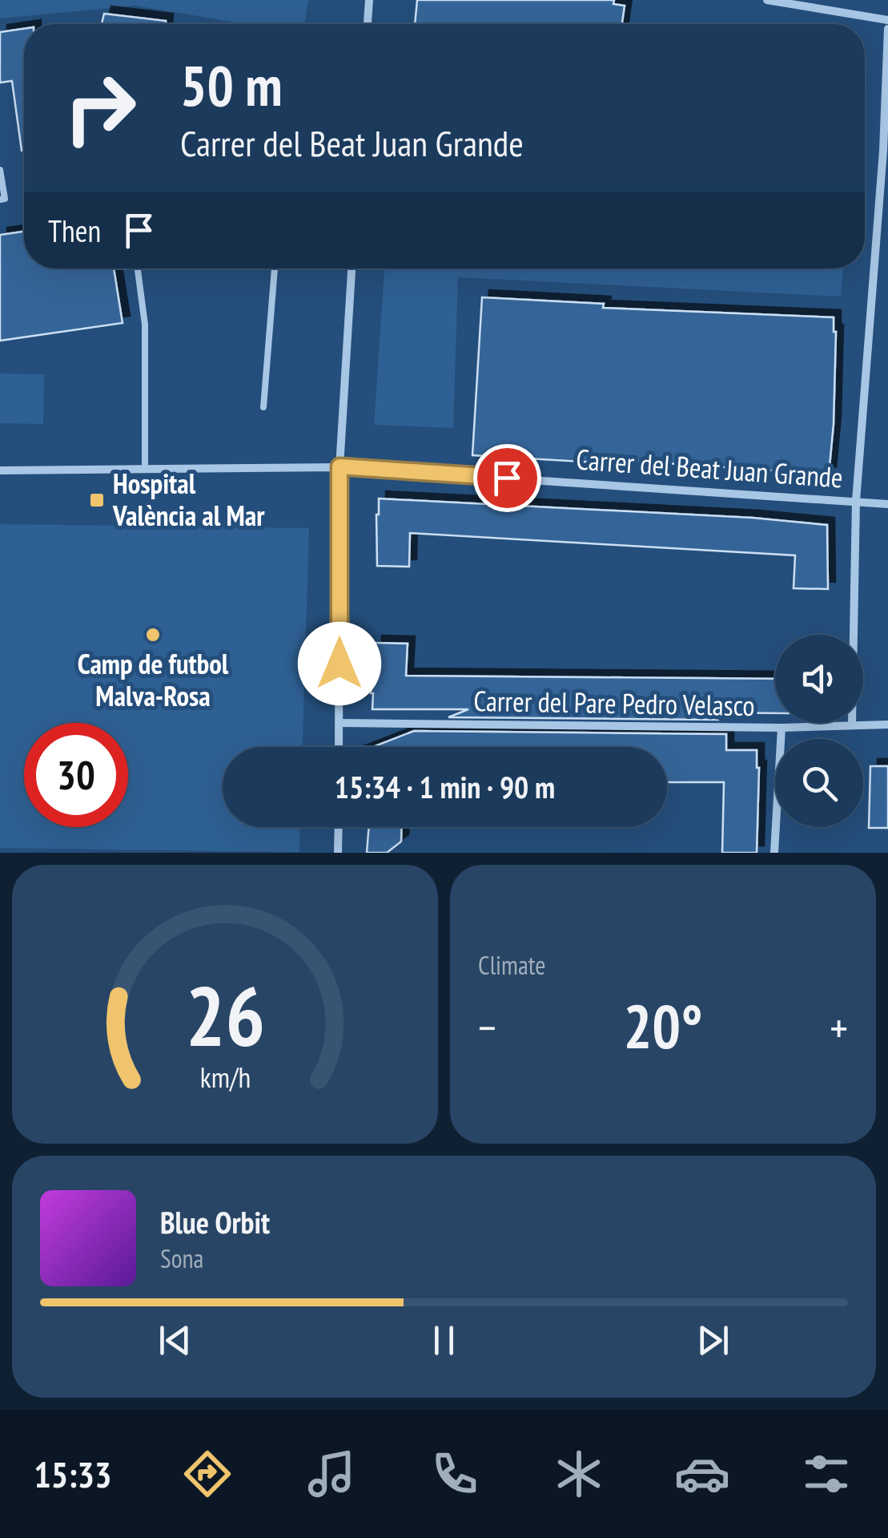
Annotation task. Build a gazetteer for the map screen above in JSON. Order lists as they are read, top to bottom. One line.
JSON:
{"streets":{"street":["Carrer del Beat Juan Grande","Carrer del Pare Pedro Velasco"]},"places":{"transit":["Hospital València al Mar"],"other":["Camp de futbol Malva-Rosa"]},"page":{"turn":["50 m","Carrer del Beat Juan Grande"],"then":"Then","limit":"30","trip":"15:34 · 1 min · 90 m","tile":"Climate","heat":["−","20°","+"],"song":["Blue Orbit","Sona"],"tabs":"15:33","gauge":["26","km/h"]}}
